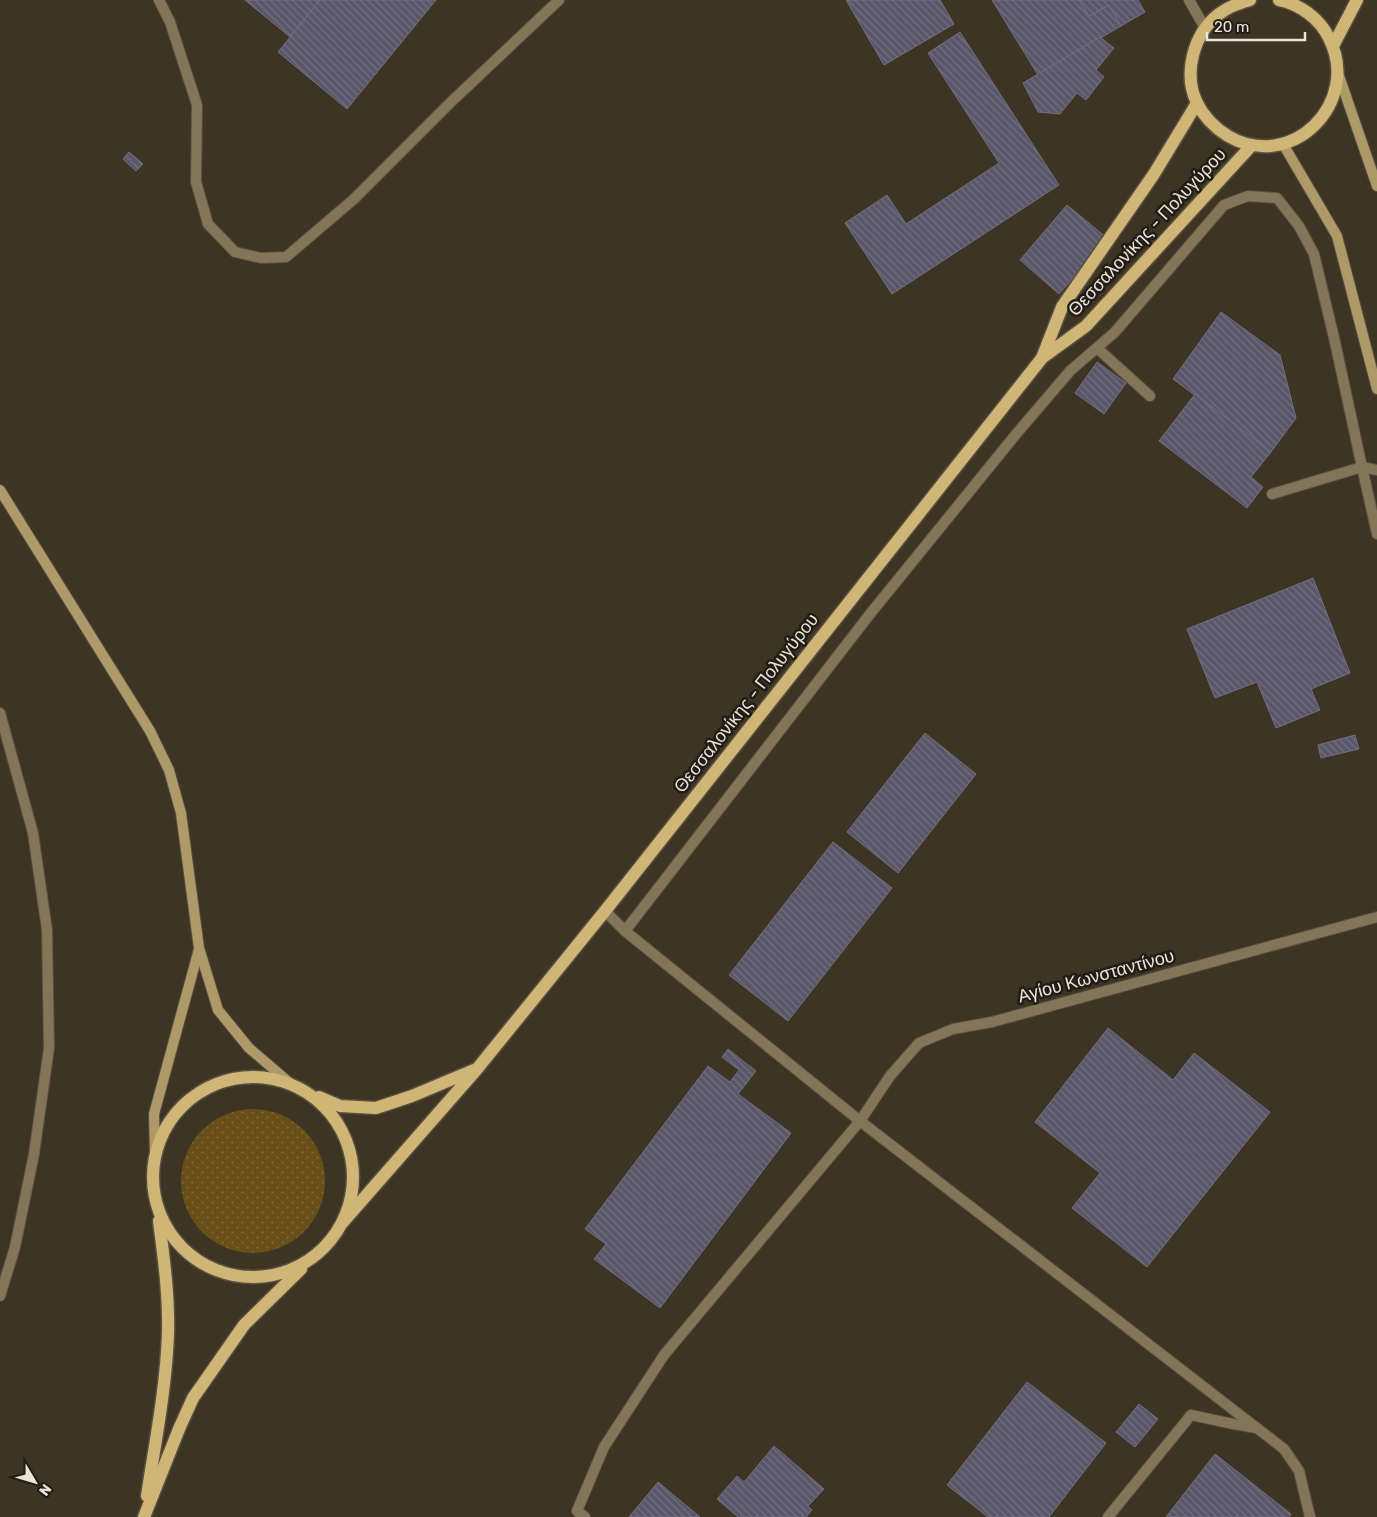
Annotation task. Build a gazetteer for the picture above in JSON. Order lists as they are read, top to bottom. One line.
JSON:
{"streets":{"main road":["Θεσσαλονίκης - Πολυγύρου"],"street":["Αγίου Κωνσταντίνου"]},"scale_bar":"20 m","north":"bottom right"}
